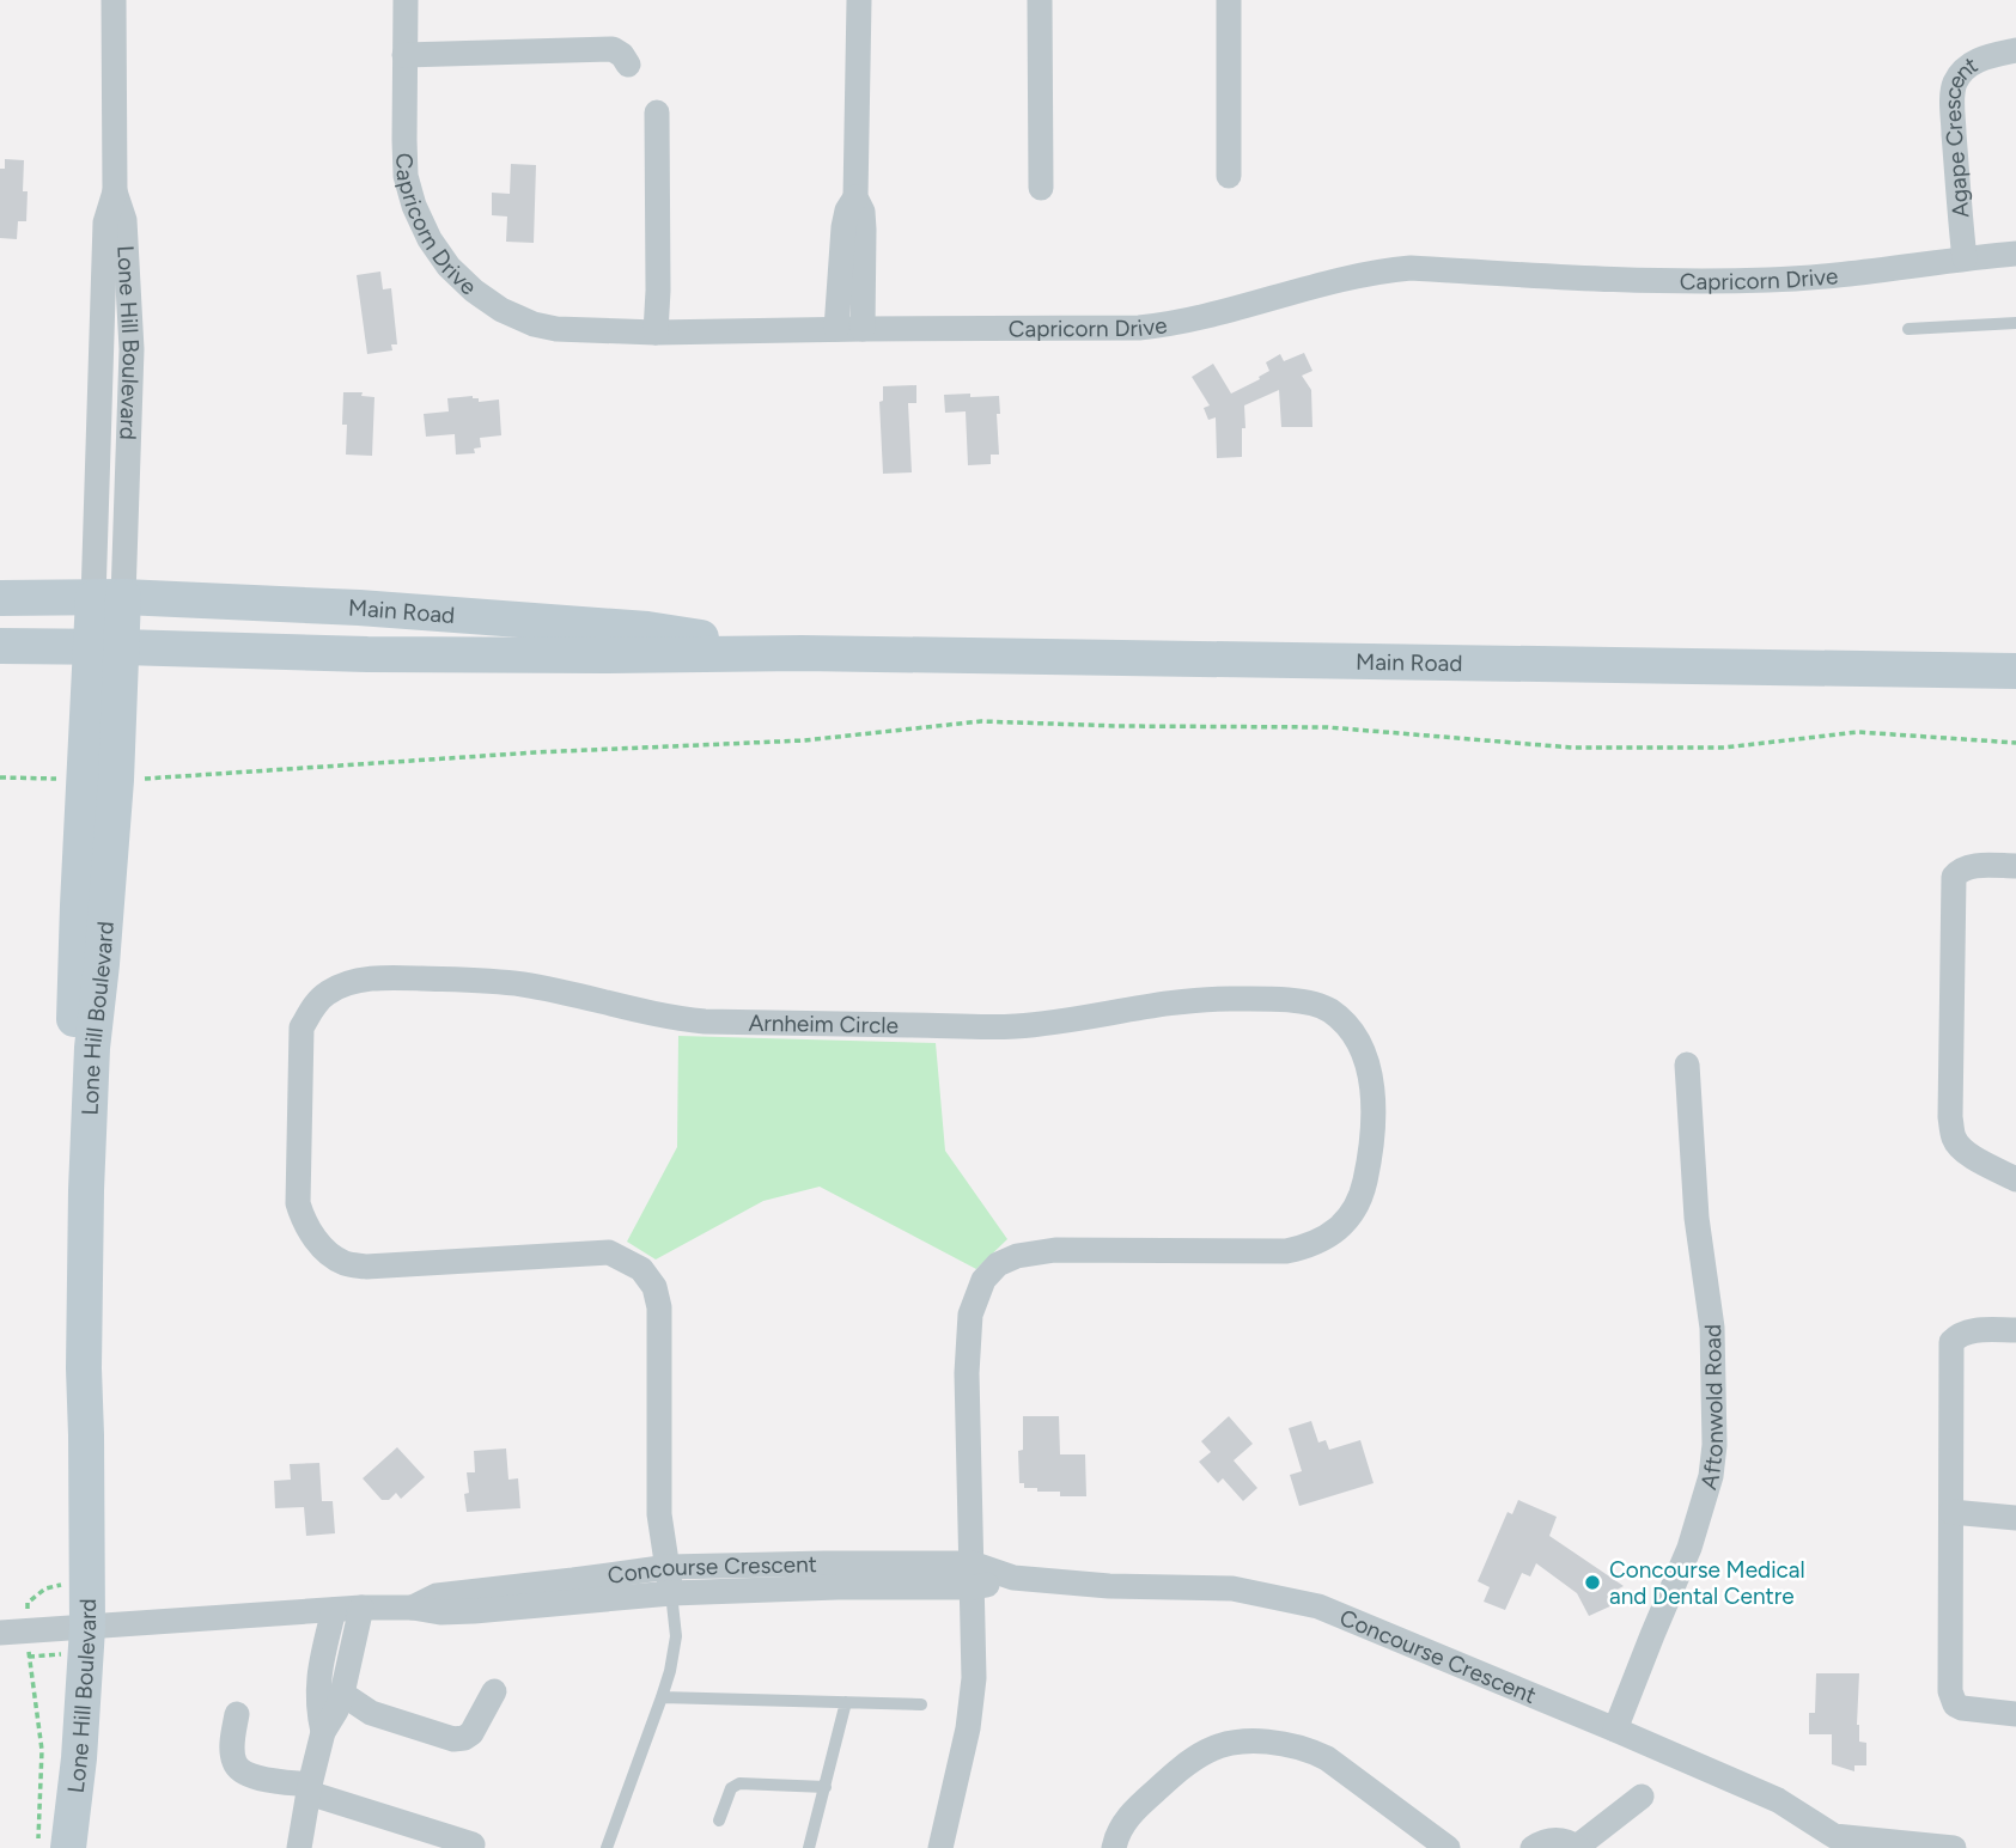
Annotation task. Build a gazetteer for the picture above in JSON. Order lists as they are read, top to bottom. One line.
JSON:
{"streets":{"main road":["Lone Hill Boulevard","Main Road"],"street":["Agape Crescent","Capricorn Drive","Arnheim Circle","Aftonwold Road","Concourse Crescent"]},"crossings":[["Agape Crescent","Capricorn Drive"],["Lone Hill Boulevard","Main Road"],["Lone Hill Boulevard","Concourse Crescent"],["Arnheim Circle","Concourse Crescent"],["Aftonwold Road","Concourse Crescent"]],"places":["Concourse Medical and Dental Centre"]}
